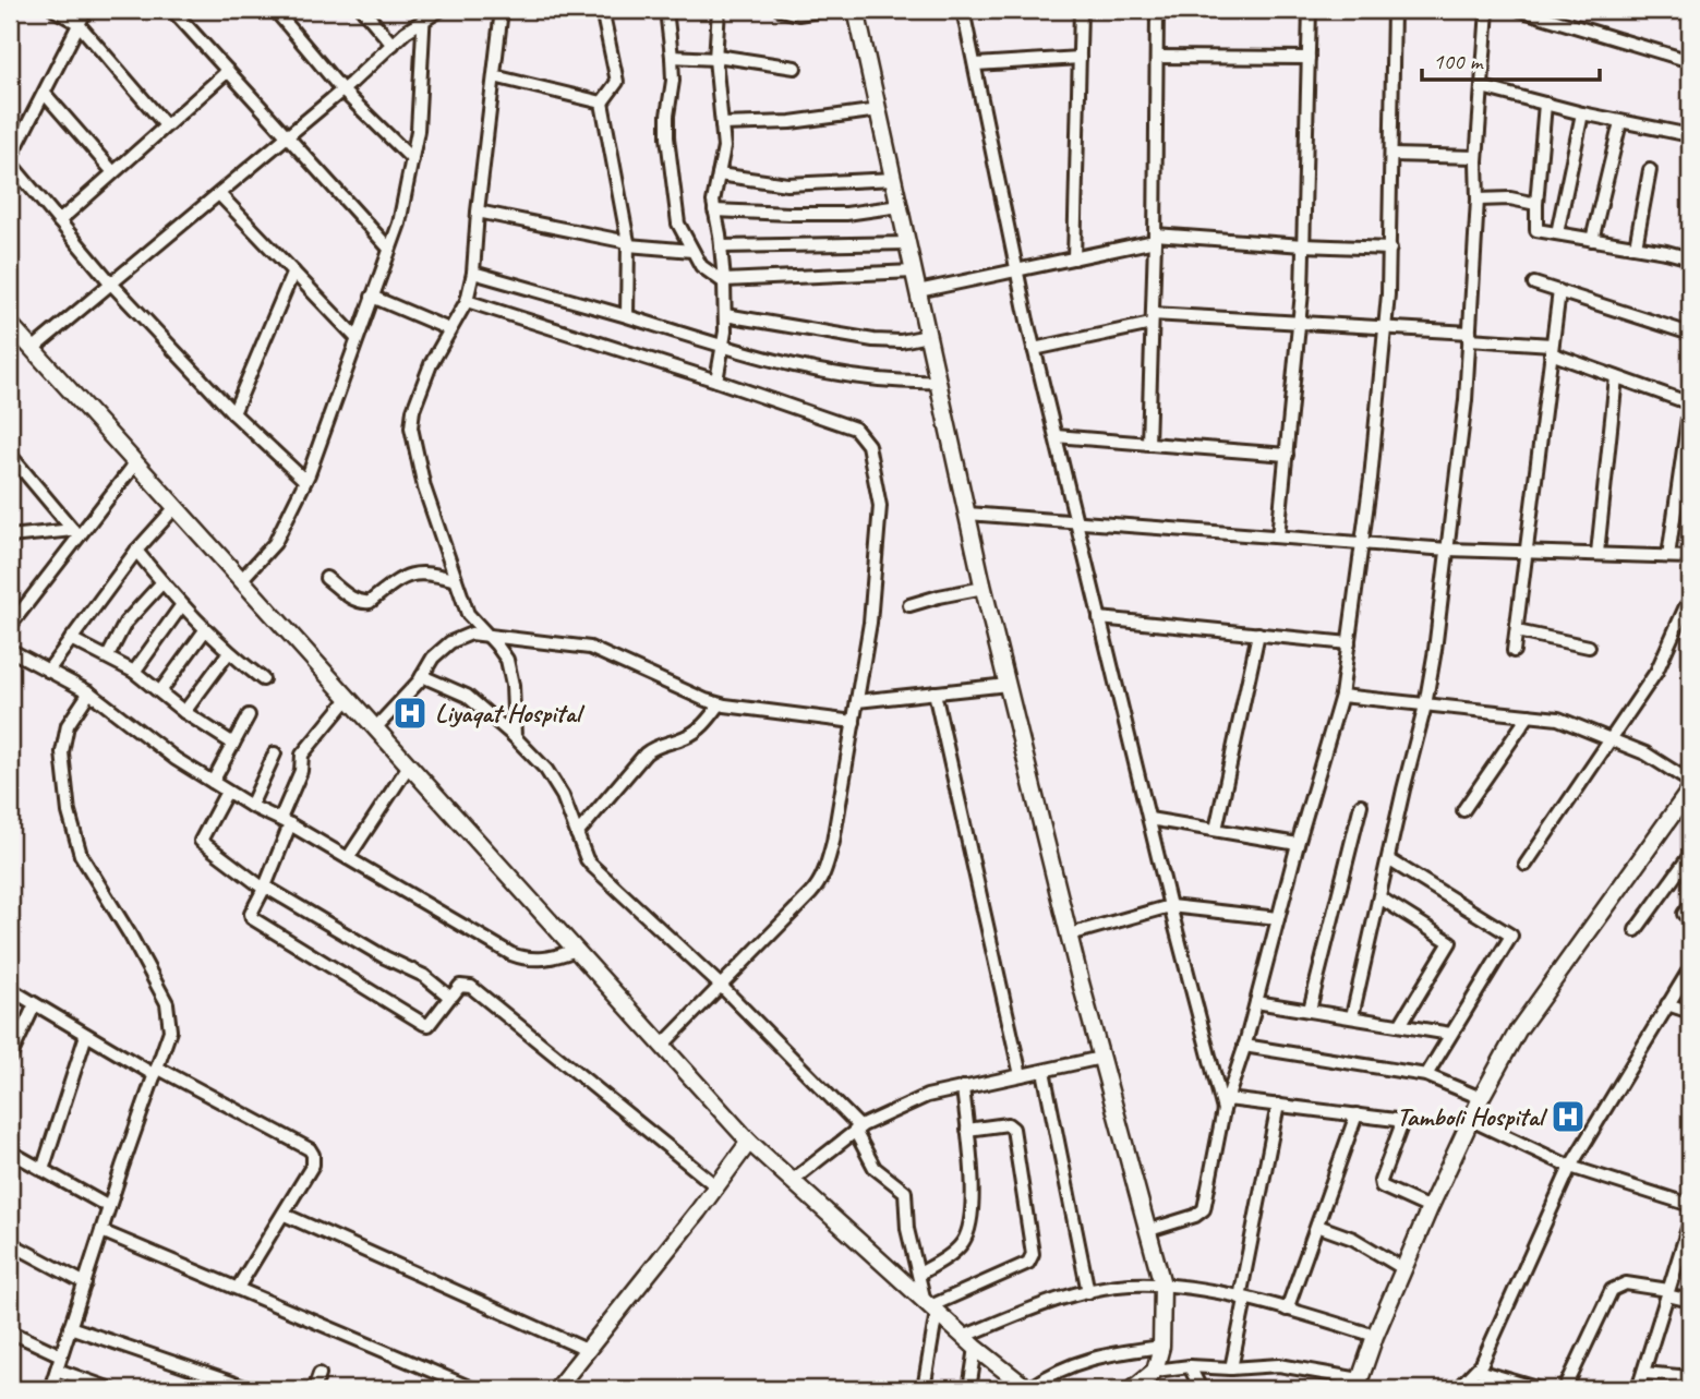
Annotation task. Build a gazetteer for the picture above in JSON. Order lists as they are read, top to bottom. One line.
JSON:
{"places":{"hospital":["Liyaqat Hospital","Tamboli Hospital"]},"scale_bar":"100 m"}
